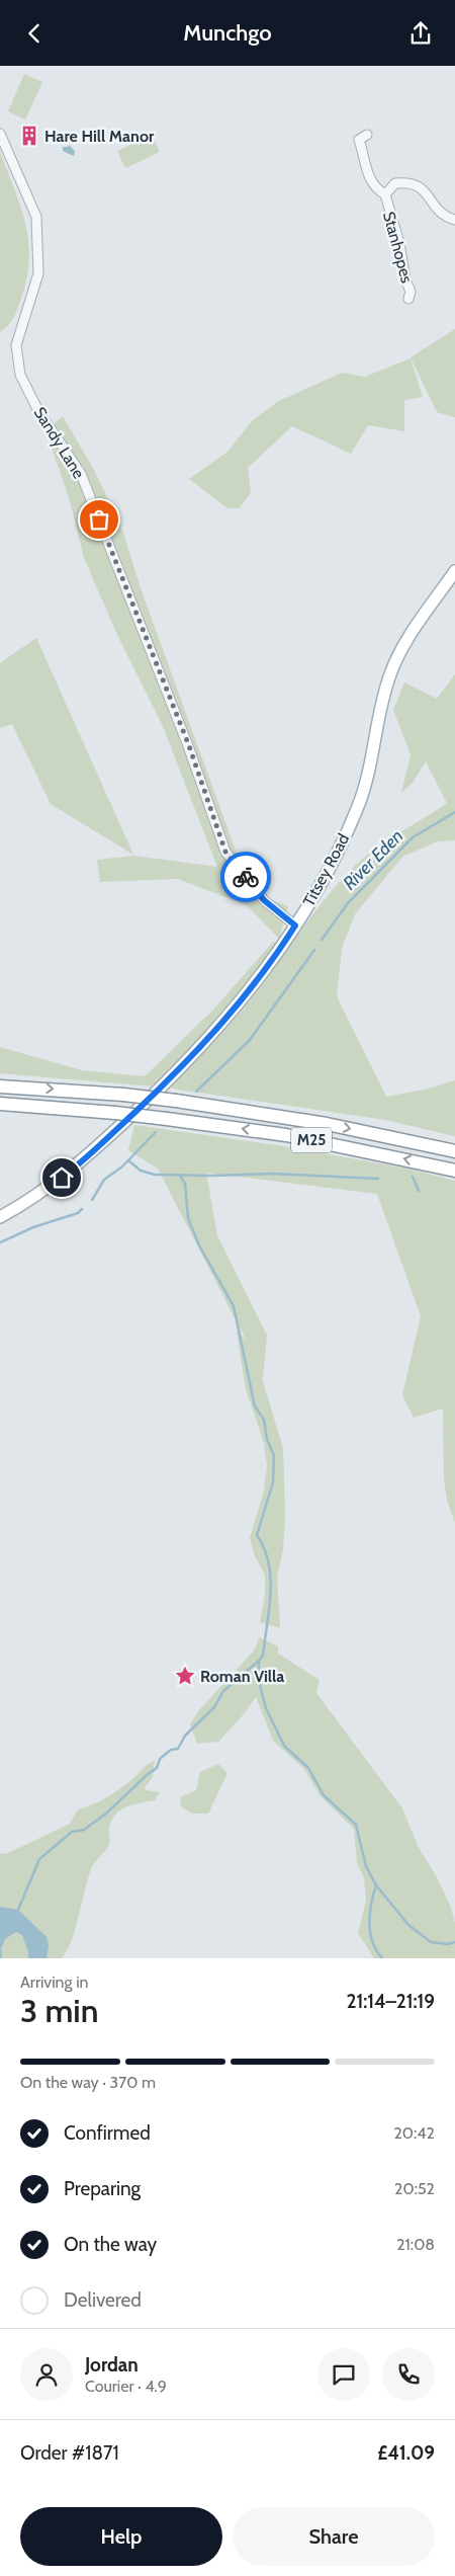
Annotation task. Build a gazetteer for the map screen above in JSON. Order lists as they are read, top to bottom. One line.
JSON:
{"streets":{"highway":["M25"],"main road":["Titsey Road"],"street":["Stanhopes","Sandy Lane"]},"crossings":[["Sandy Lane","Titsey Road"]],"water":["River Eden"],"places":{"building":["Hare Hill Manor"],"place":["Roman Villa"]},"page":{"header":"Munchgo","heading":["3 min","Arriving in","21:14–21:19"],"panel":["Jordan","Courier · 4.9","Order #1871","£41.09"],"bar":"On the way · 370 m","list":[["Confirmed","20:42"],["Preparing","20:52"],["On the way","21:08"],"Delivered"],"buttons":["Help","Share"]}}
